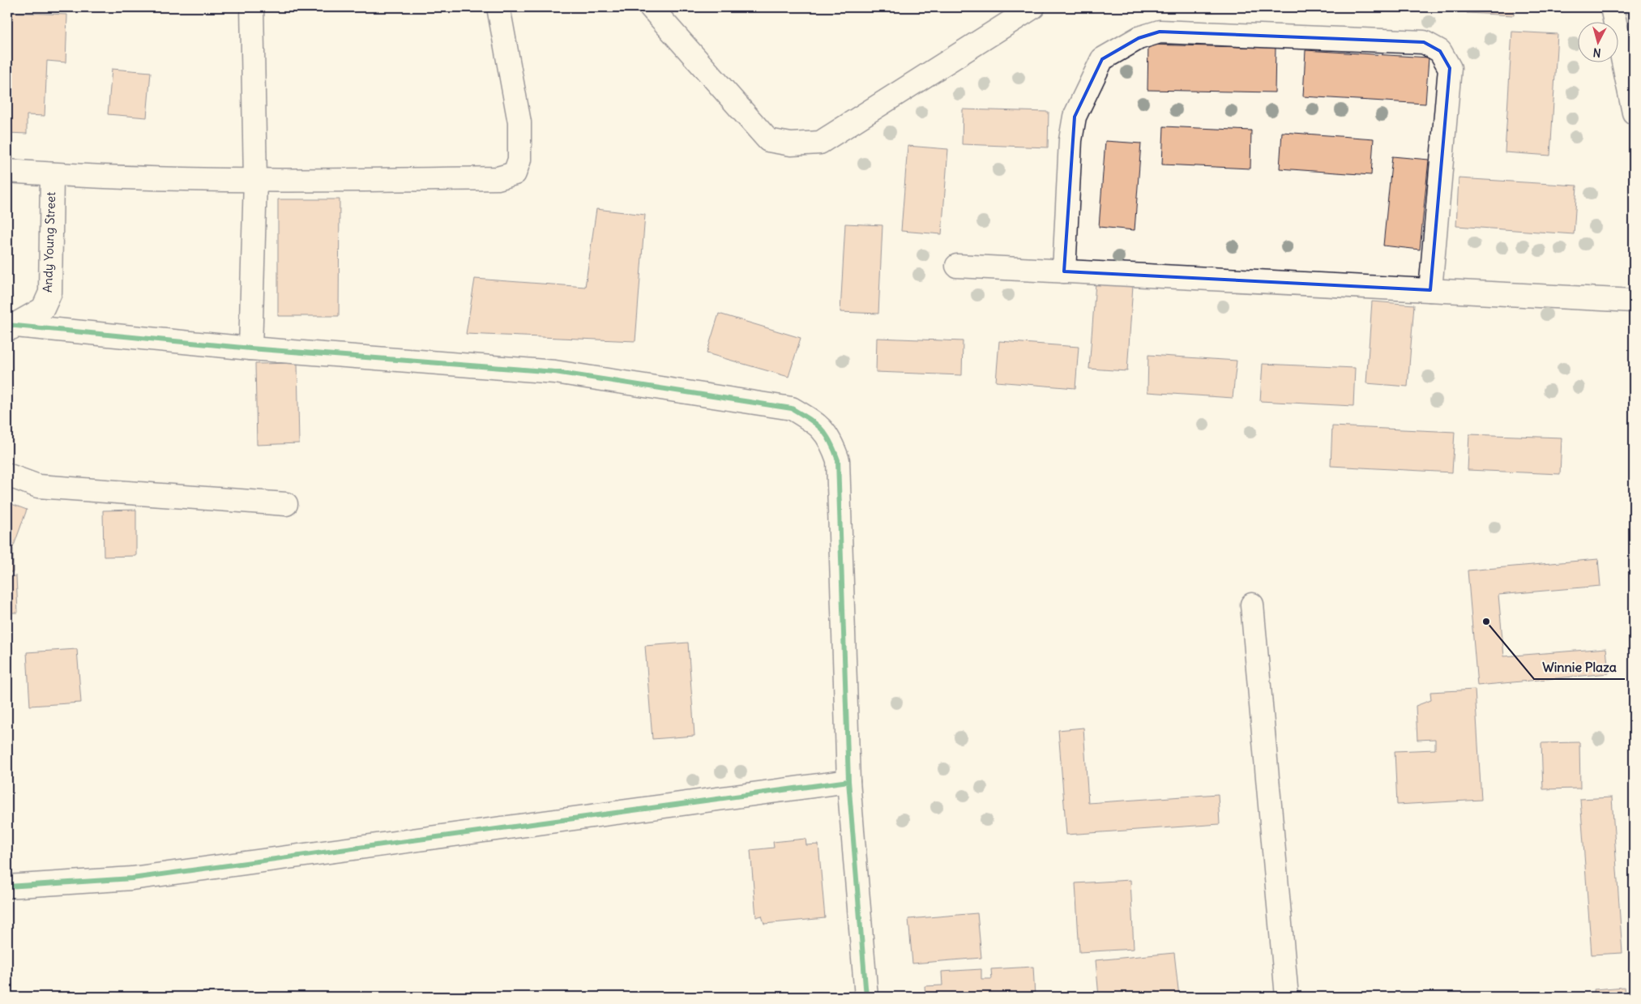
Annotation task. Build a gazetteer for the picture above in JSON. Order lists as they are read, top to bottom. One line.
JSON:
{"streets":{"street":["Andy Young Street"]},"places":["Winnie Plaza"],"north":"bottom"}
